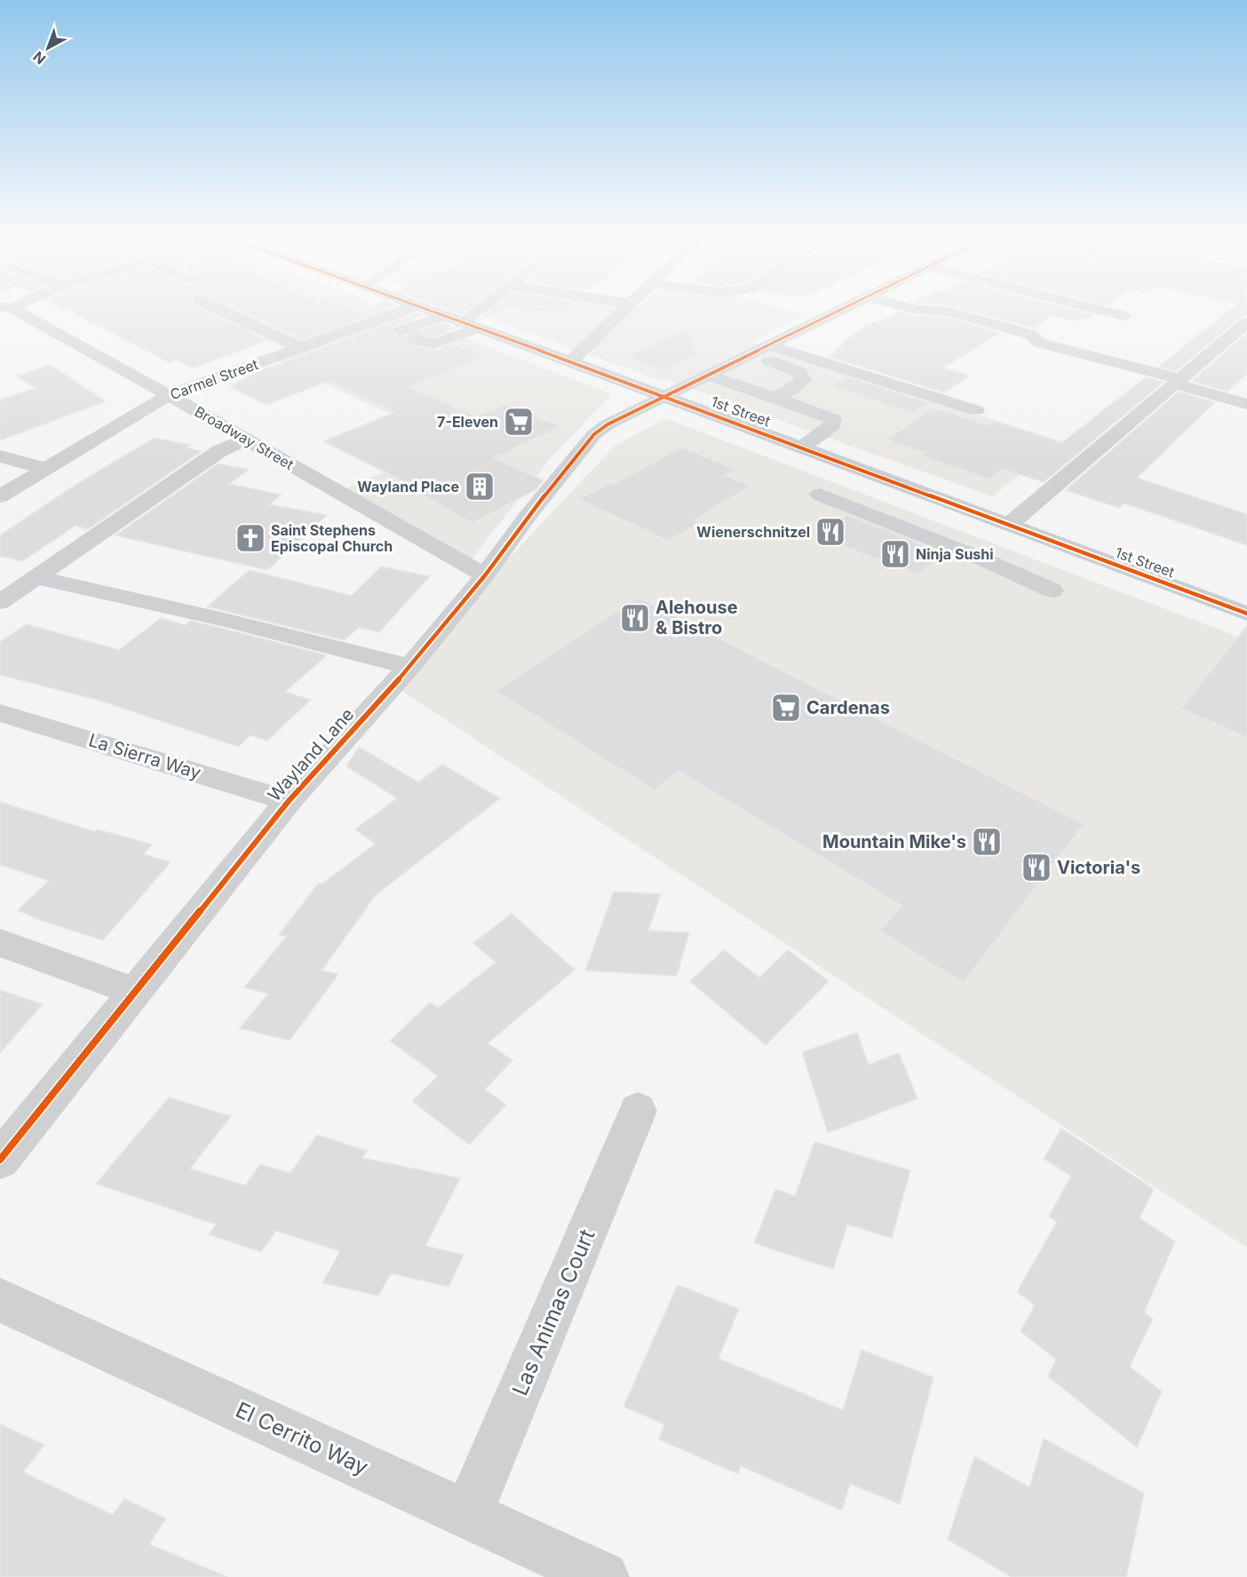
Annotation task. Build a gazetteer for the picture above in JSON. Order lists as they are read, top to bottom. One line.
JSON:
{"streets":{"main road":["1st Street"],"street":["Carmel Street","Broadway Street","Wayland Lane","La Sierra Way","Las Animas Court","El Cerrito Way"]},"crossings":[["Carmel Street","Broadway Street"],["1st Street","Wayland Lane"],["Broadway Street","Wayland Lane"],["Wayland Lane","La Sierra Way"],["Las Animas Court","El Cerrito Way"]],"places":{"supermarket":["7-Eleven","Cardenas"],"building":["Wayland Place"],"restaurant":["Wienerschnitzel","Ninja Sushi","Alehouse & Bistro","Mountain Mike's","Victoria's"],"church":["Saint Stephens Episcopal Church"]},"north":"bottom left"}
